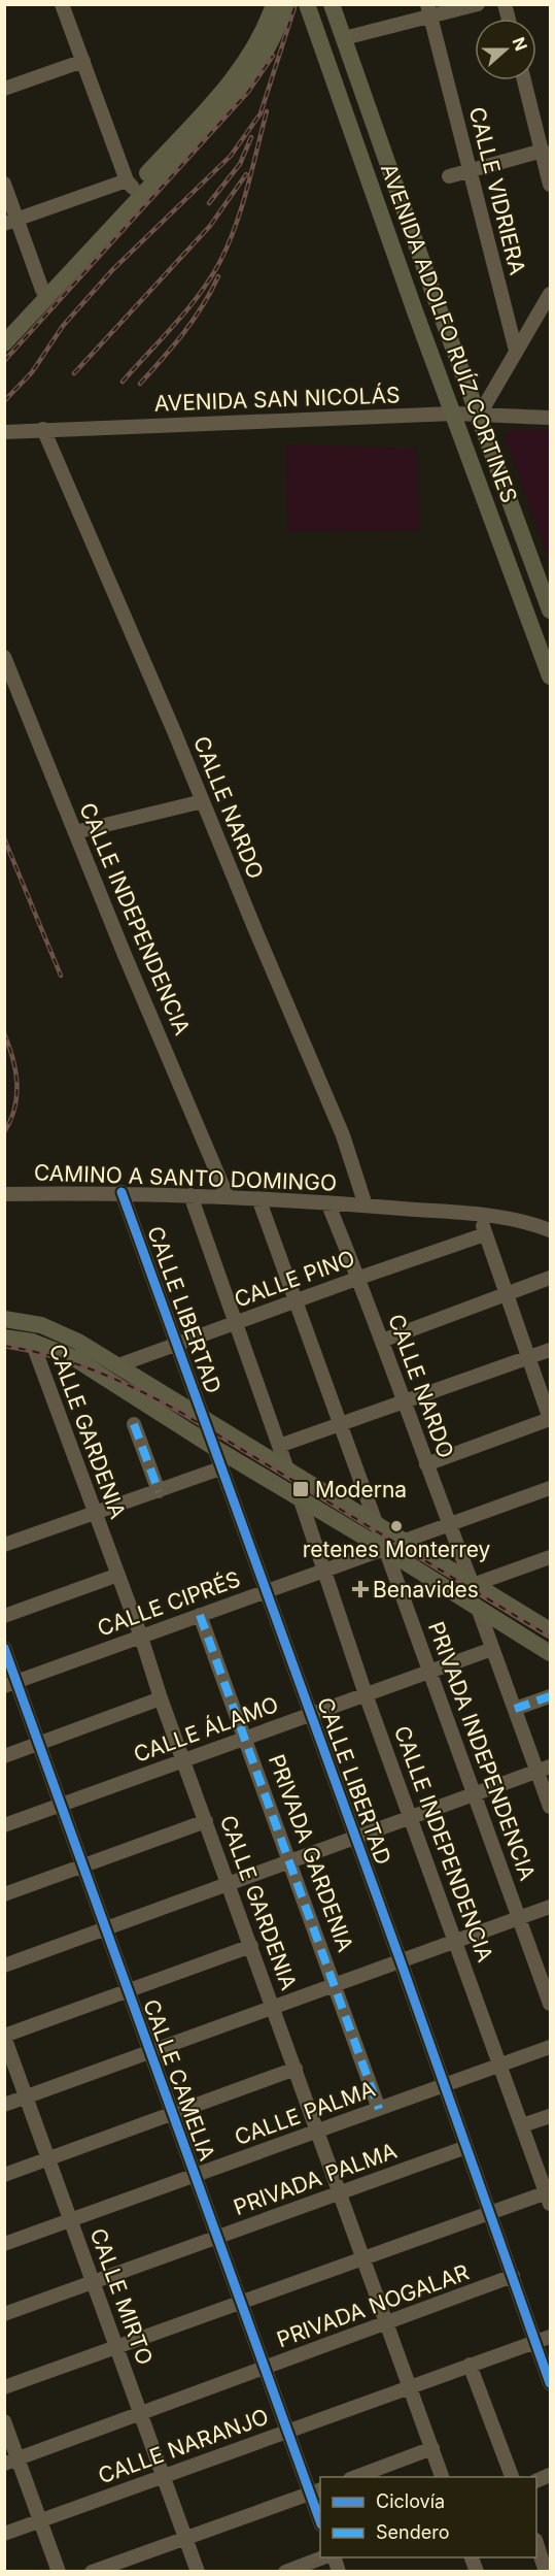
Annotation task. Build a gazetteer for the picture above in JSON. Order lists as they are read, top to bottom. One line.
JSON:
{"streets":{"main road":["AVENIDA ADOLFO RUÍZ CORTINES"],"street":["CALLE VIDRIERA","AVENIDA SAN NICOLÁS","CALLE NARDO","CALLE INDEPENDENCIA","CAMINO A SANTO DOMINGO","CALLE PINO","CALLE LIBERTAD","CALLE GARDENIA","CALLE CIPRÉS","CALLE ÁLAMO","PRIVADA INDEPENDENCIA","PRIVADA GARDENIA","CALLE CAMELIA","CALLE PALMA","PRIVADA PALMA","CALLE MIRTO","PRIVADA NOGALAR","CALLE NARANJO"]},"crossings":[["AVENIDA ADOLFO RUÍZ CORTINES","AVENIDA SAN NICOLÁS"],["AVENIDA SAN NICOLÁS","CALLE NARDO"],["CALLE NARDO","CAMINO A SANTO DOMINGO"],["CALLE NARDO","CALLE PINO"],["CALLE INDEPENDENCIA","CAMINO A SANTO DOMINGO"],["CALLE INDEPENDENCIA","CALLE CIPRÉS"],["CALLE INDEPENDENCIA","CALLE ÁLAMO"],["CALLE INDEPENDENCIA","CALLE PALMA"],["CAMINO A SANTO DOMINGO","CALLE LIBERTAD"],["CAMINO A SANTO DOMINGO","PRIVADA INDEPENDENCIA"],["CALLE PINO","CALLE LIBERTAD"],["CALLE PINO","PRIVADA INDEPENDENCIA"],["CALLE LIBERTAD","CALLE CIPRÉS"],["CALLE LIBERTAD","CALLE ÁLAMO"],["CALLE LIBERTAD","CALLE PALMA"],["CALLE LIBERTAD","PRIVADA PALMA"],["CALLE LIBERTAD","PRIVADA NOGALAR"],["CALLE LIBERTAD","CALLE NARANJO"],["CALLE GARDENIA","CALLE CIPRÉS"],["CALLE GARDENIA","CALLE ÁLAMO"],["CALLE GARDENIA","CALLE PALMA"],["CALLE GARDENIA","PRIVADA PALMA"],["CALLE GARDENIA","PRIVADA NOGALAR"],["CALLE GARDENIA","CALLE NARANJO"],["CALLE CIPRÉS","PRIVADA INDEPENDENCIA"],["CALLE CIPRÉS","PRIVADA GARDENIA"],["CALLE CIPRÉS","CALLE CAMELIA"],["CALLE ÁLAMO","PRIVADA INDEPENDENCIA"],["CALLE ÁLAMO","PRIVADA GARDENIA"],["CALLE ÁLAMO","CALLE CAMELIA"],["PRIVADA GARDENIA","CALLE PALMA"],["CALLE CAMELIA","CALLE PALMA"],["CALLE CAMELIA","PRIVADA PALMA"],["CALLE CAMELIA","PRIVADA NOGALAR"],["CALLE CAMELIA","CALLE NARANJO"],["CALLE PALMA","CALLE MIRTO"],["PRIVADA PALMA","CALLE MIRTO"],["CALLE MIRTO","PRIVADA NOGALAR"],["CALLE MIRTO","CALLE NARANJO"]],"places":{"transit":["Moderna"],"other":["retenes Monterrey"],"health":["Benavides"]},"legend":["Ciclovía","Sendero"],"north":"right"}
